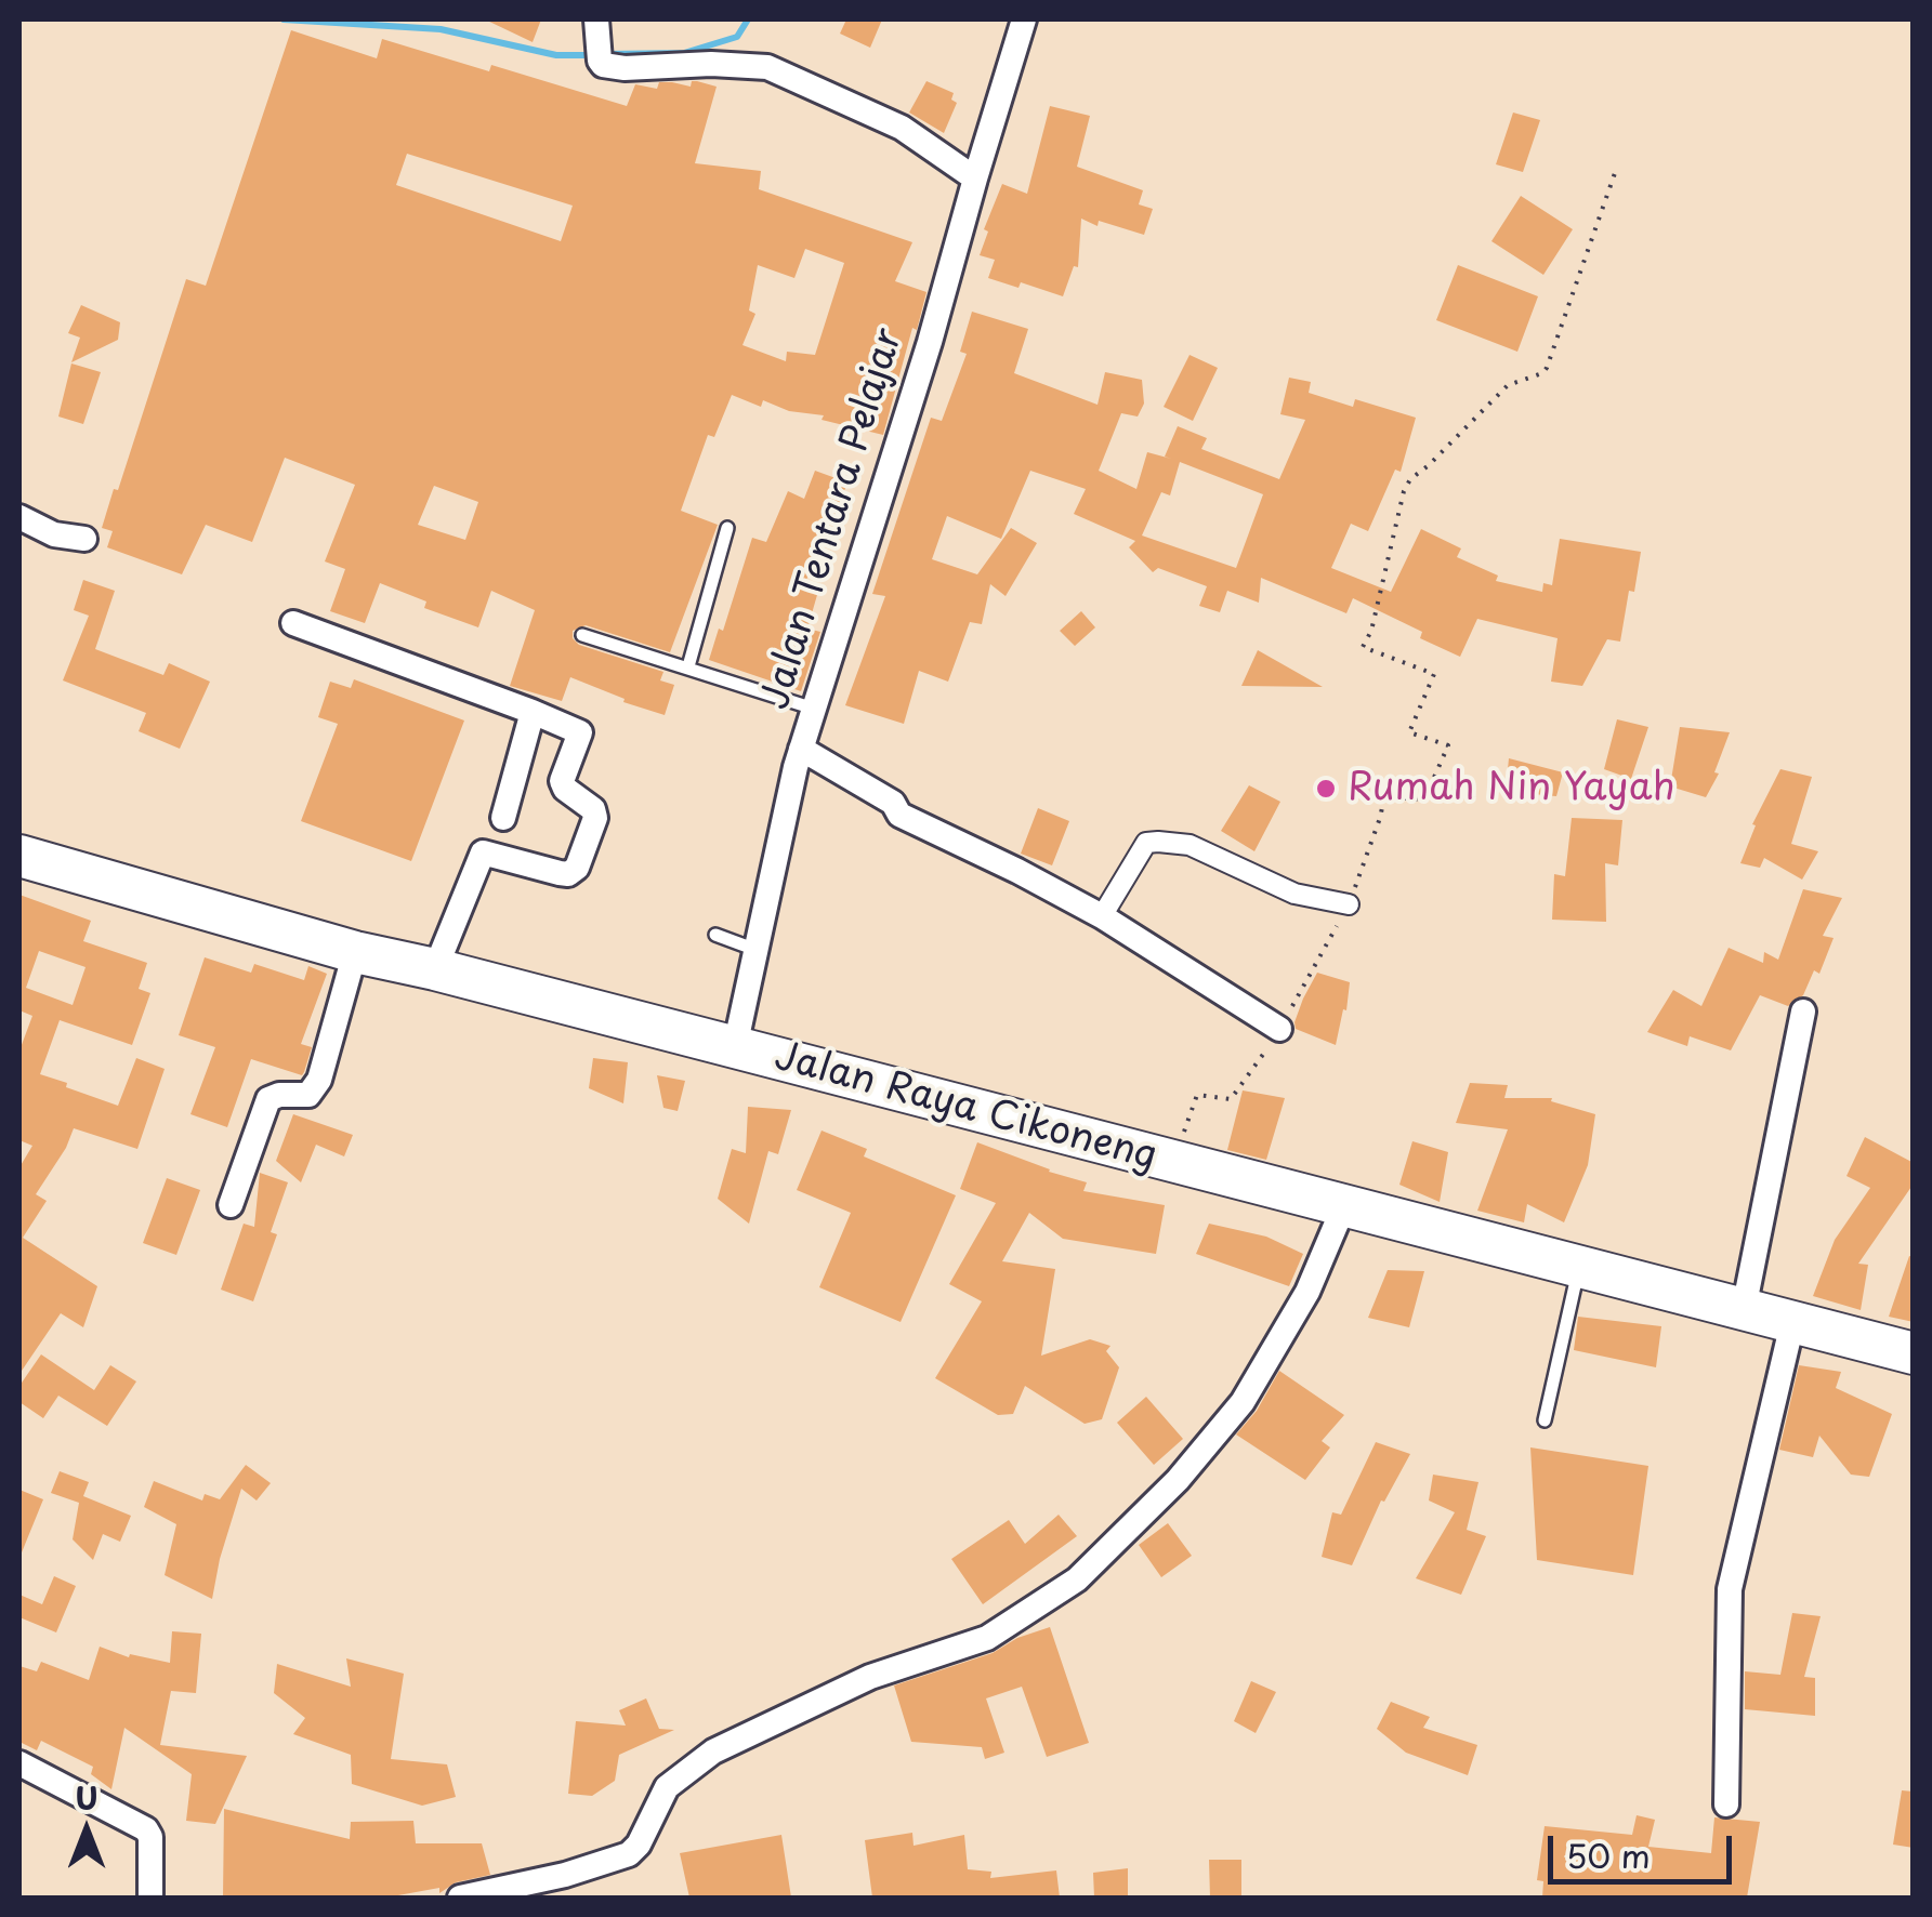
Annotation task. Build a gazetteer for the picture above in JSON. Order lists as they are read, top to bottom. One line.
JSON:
{"streets":{"highway":["Jalan Raya Cikoneng"],"street":["Jalan Tentara Pelajar"]},"crossings":[["Jalan Tentara Pelajar","Jalan Raya Cikoneng"]],"places":["Rumah Nin Yayah"],"scale_bar":"50 m","north":"top"}
